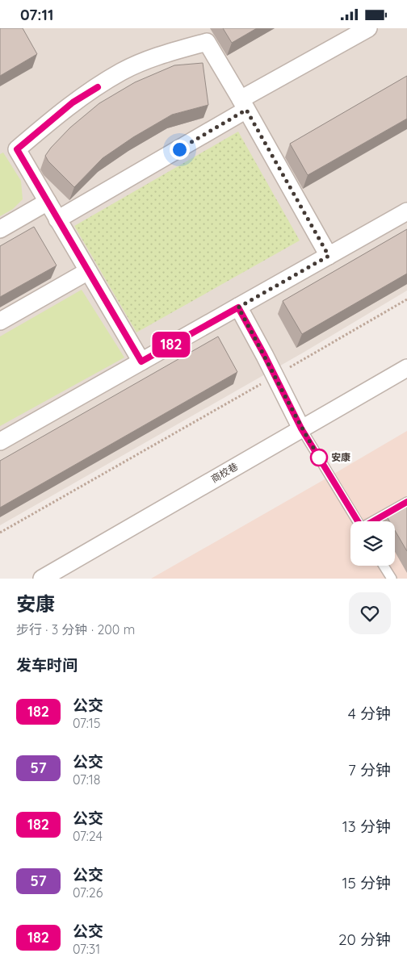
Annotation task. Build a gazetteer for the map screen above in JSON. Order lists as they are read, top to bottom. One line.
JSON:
{"streets":{"street":["商校巷"]},"places":["安康"],"lines":["bus line 182"],"page":{"status":"07:11","on_map":"182","heading":[["安康","步行 · 3 分钟 · 200 m"],"发车时间"],"list":[{"mark":"182","name":"公交","note":"07:15","value":"4 分钟"},{"mark":"57","name":"公交","note":"07:18","value":"7 分钟"},{"mark":"182","name":"公交","note":"07:24","value":"13 分钟"},{"mark":"57","name":"公交","note":"07:26","value":"15 分钟"},{"mark":"182","name":"公交","note":"07:31","value":"20 分钟"}]}}
